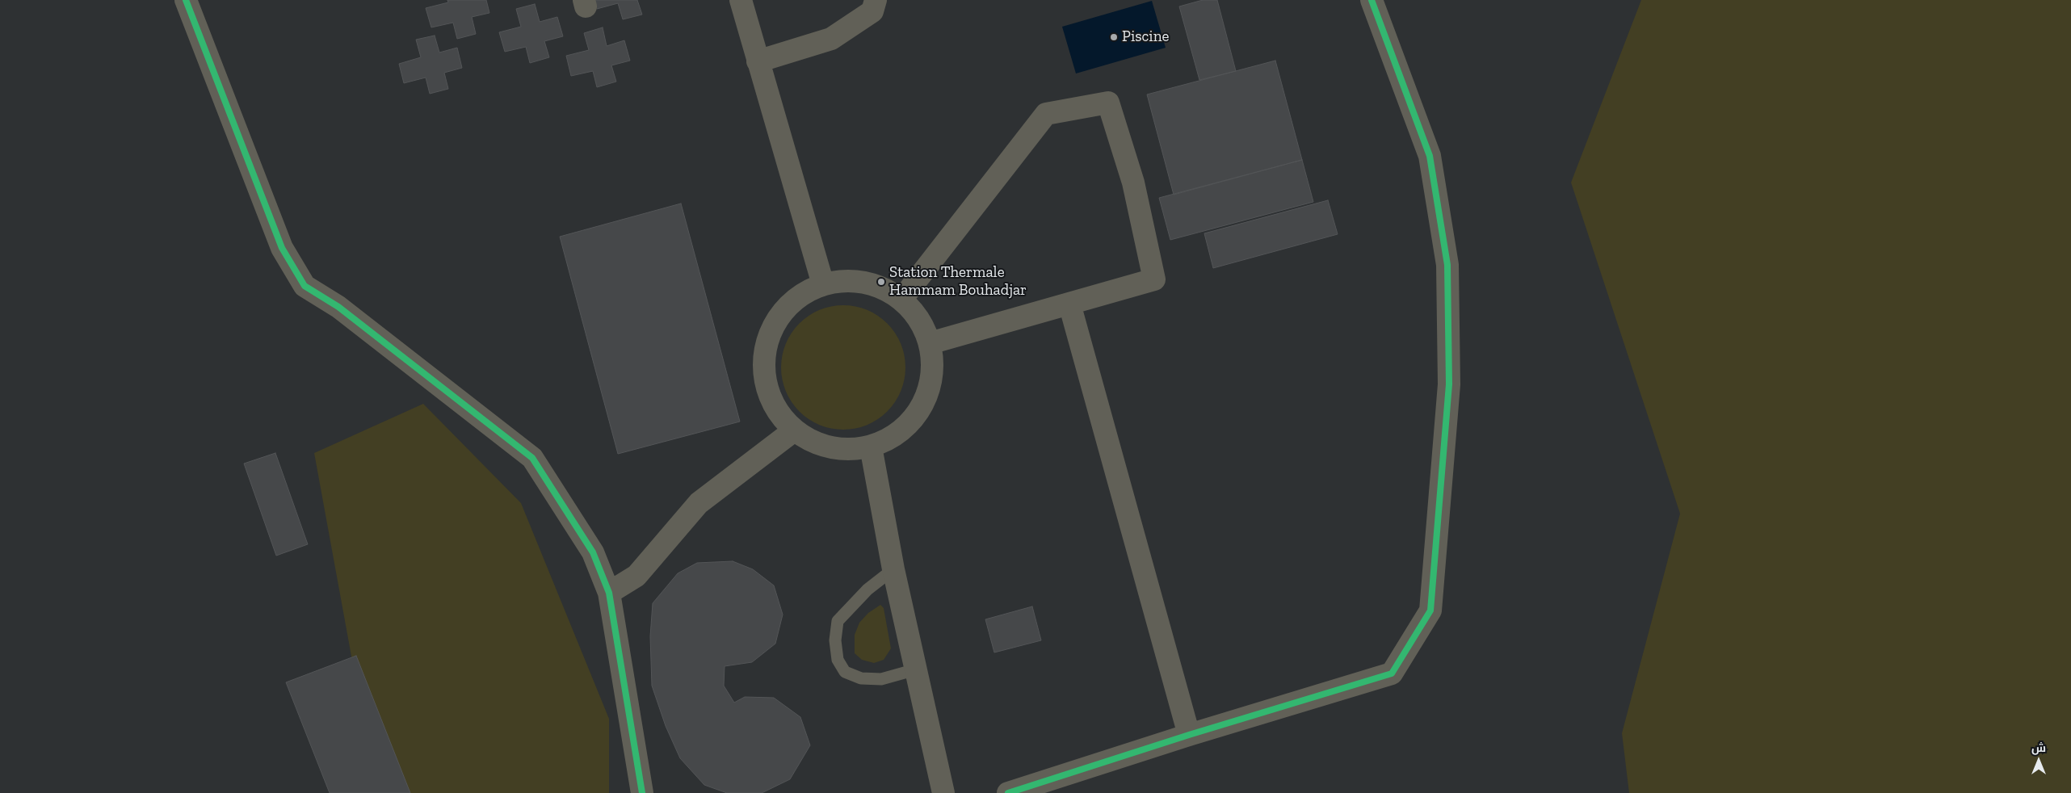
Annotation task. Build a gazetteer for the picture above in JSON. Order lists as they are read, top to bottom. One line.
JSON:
{"places":["Piscine","Station Thermale Hammam Bouhadjar"],"north":"top"}
